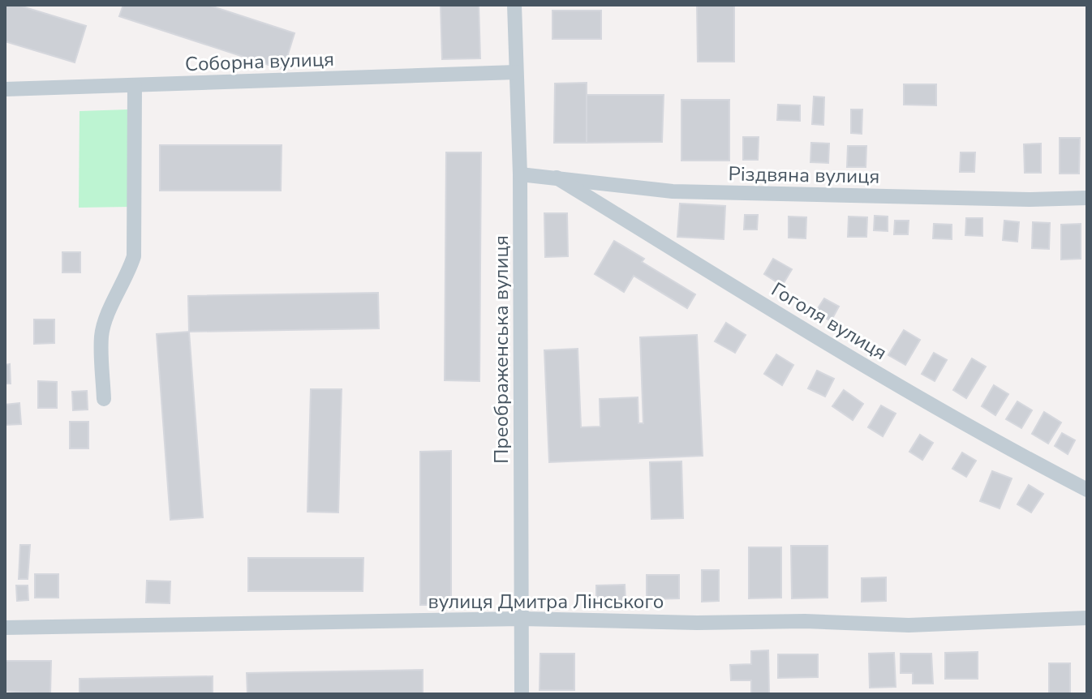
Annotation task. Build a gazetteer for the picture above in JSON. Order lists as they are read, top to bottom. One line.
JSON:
{"streets":{"street":["Соборна вулиця","Різдвяна вулиця","Гоголя вулиця","Преображенська вулиця","вулиця Дмитра Лінського"]},"crossings":[["Соборна вулиця","Преображенська вулиця"],["Різдвяна вулиця","Гоголя вулиця"],["Різдвяна вулиця","Преображенська вулиця"],["Преображенська вулиця","вулиця Дмитра Лінського"]]}
